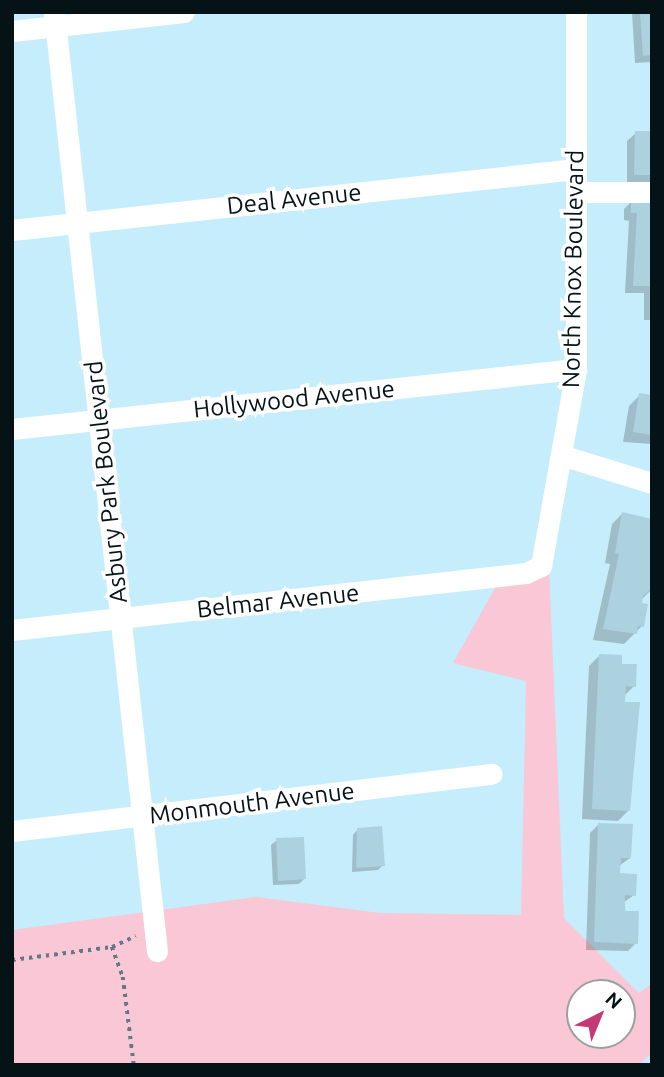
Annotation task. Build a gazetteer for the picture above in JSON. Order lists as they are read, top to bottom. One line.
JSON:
{"streets":{"street":["Deal Avenue","North Knox Boulevard","Hollywood Avenue","Asbury Park Boulevard","Belmar Avenue","Monmouth Avenue"]},"crossings":[["Deal Avenue","North Knox Boulevard"],["Deal Avenue","Asbury Park Boulevard"],["North Knox Boulevard","Hollywood Avenue"],["North Knox Boulevard","Belmar Avenue"],["Hollywood Avenue","Asbury Park Boulevard"],["Asbury Park Boulevard","Belmar Avenue"],["Asbury Park Boulevard","Monmouth Avenue"]],"north":"top right"}
